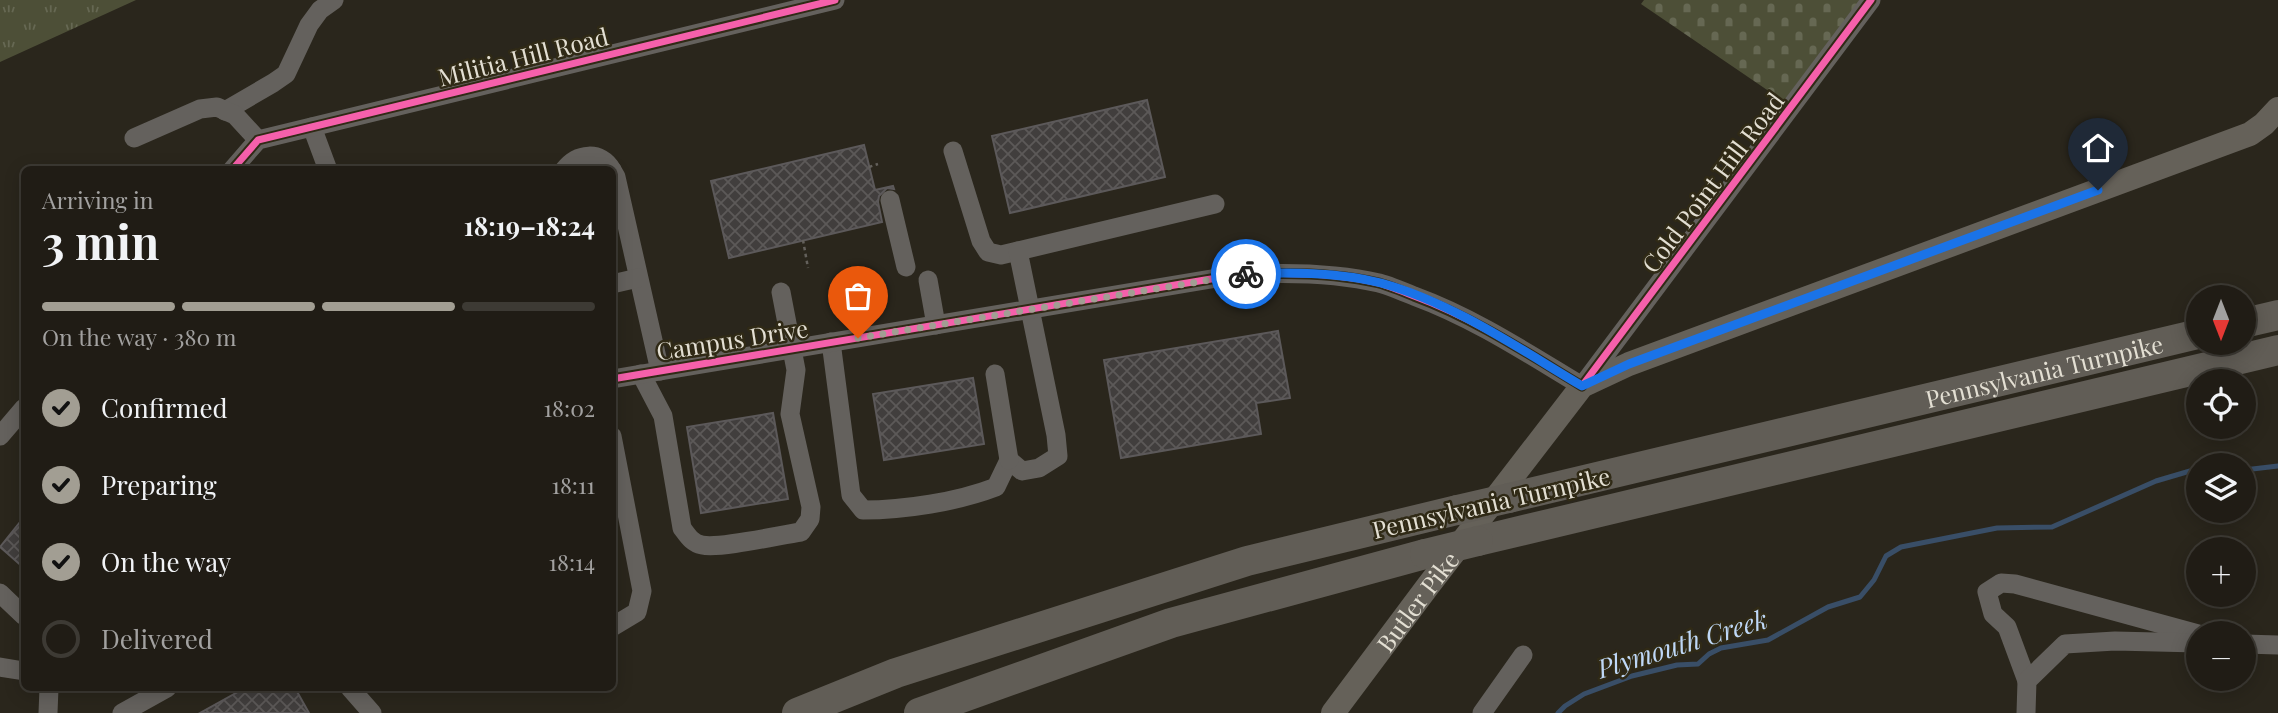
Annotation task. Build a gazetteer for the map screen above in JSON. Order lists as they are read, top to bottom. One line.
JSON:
{"streets":{"highway":["Pennsylvania Turnpike"],"main road":["Butler Pike"],"street":["Militia Hill Road","Cold Point Hill Road","Campus Drive"]},"crossings":[["Cold Point Hill Road","Campus Drive"],["Cold Point Hill Road","Butler Pike"],["Campus Drive","Butler Pike"]],"water":["Plymouth Creek"],"north":"bottom","page":{"heading":["3 min","Arriving in","18:19–18:24"],"map_buttons":["+","−"],"bar":"On the way · 380 m","list":[["Confirmed","18:02"],["Preparing","18:11"],["On the way","18:14"],"Delivered"]}}
